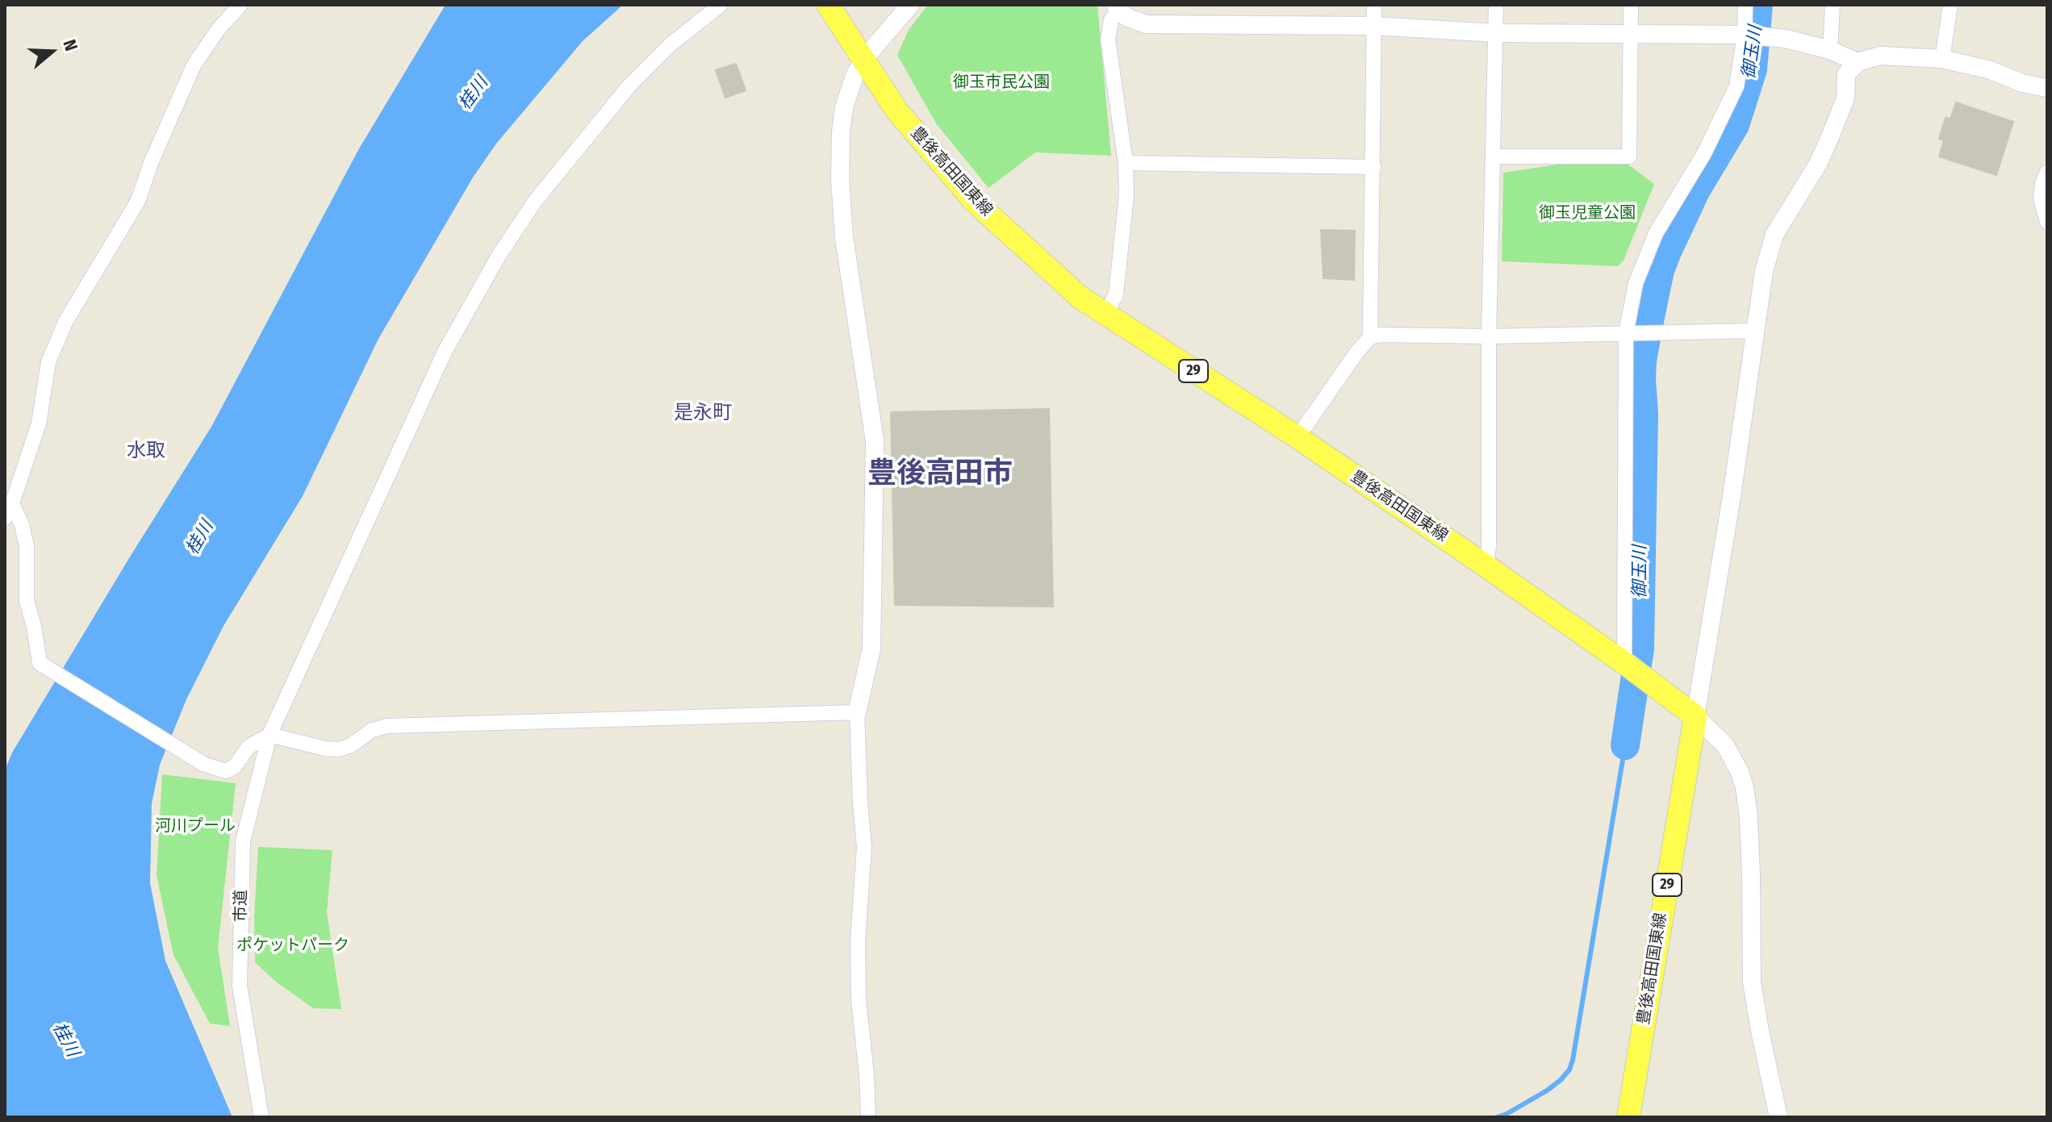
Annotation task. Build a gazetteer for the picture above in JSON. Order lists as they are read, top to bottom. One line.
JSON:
{"streets":{"main road":["豊後高田国東線","29"],"street":["市道"]},"districts":["是永町","水取","豊後高田市"],"water":["御玉川","桂川"],"parks":["御玉市民公園","御玉児童公園","河川プール","ポケットパーク"],"north":"right"}
